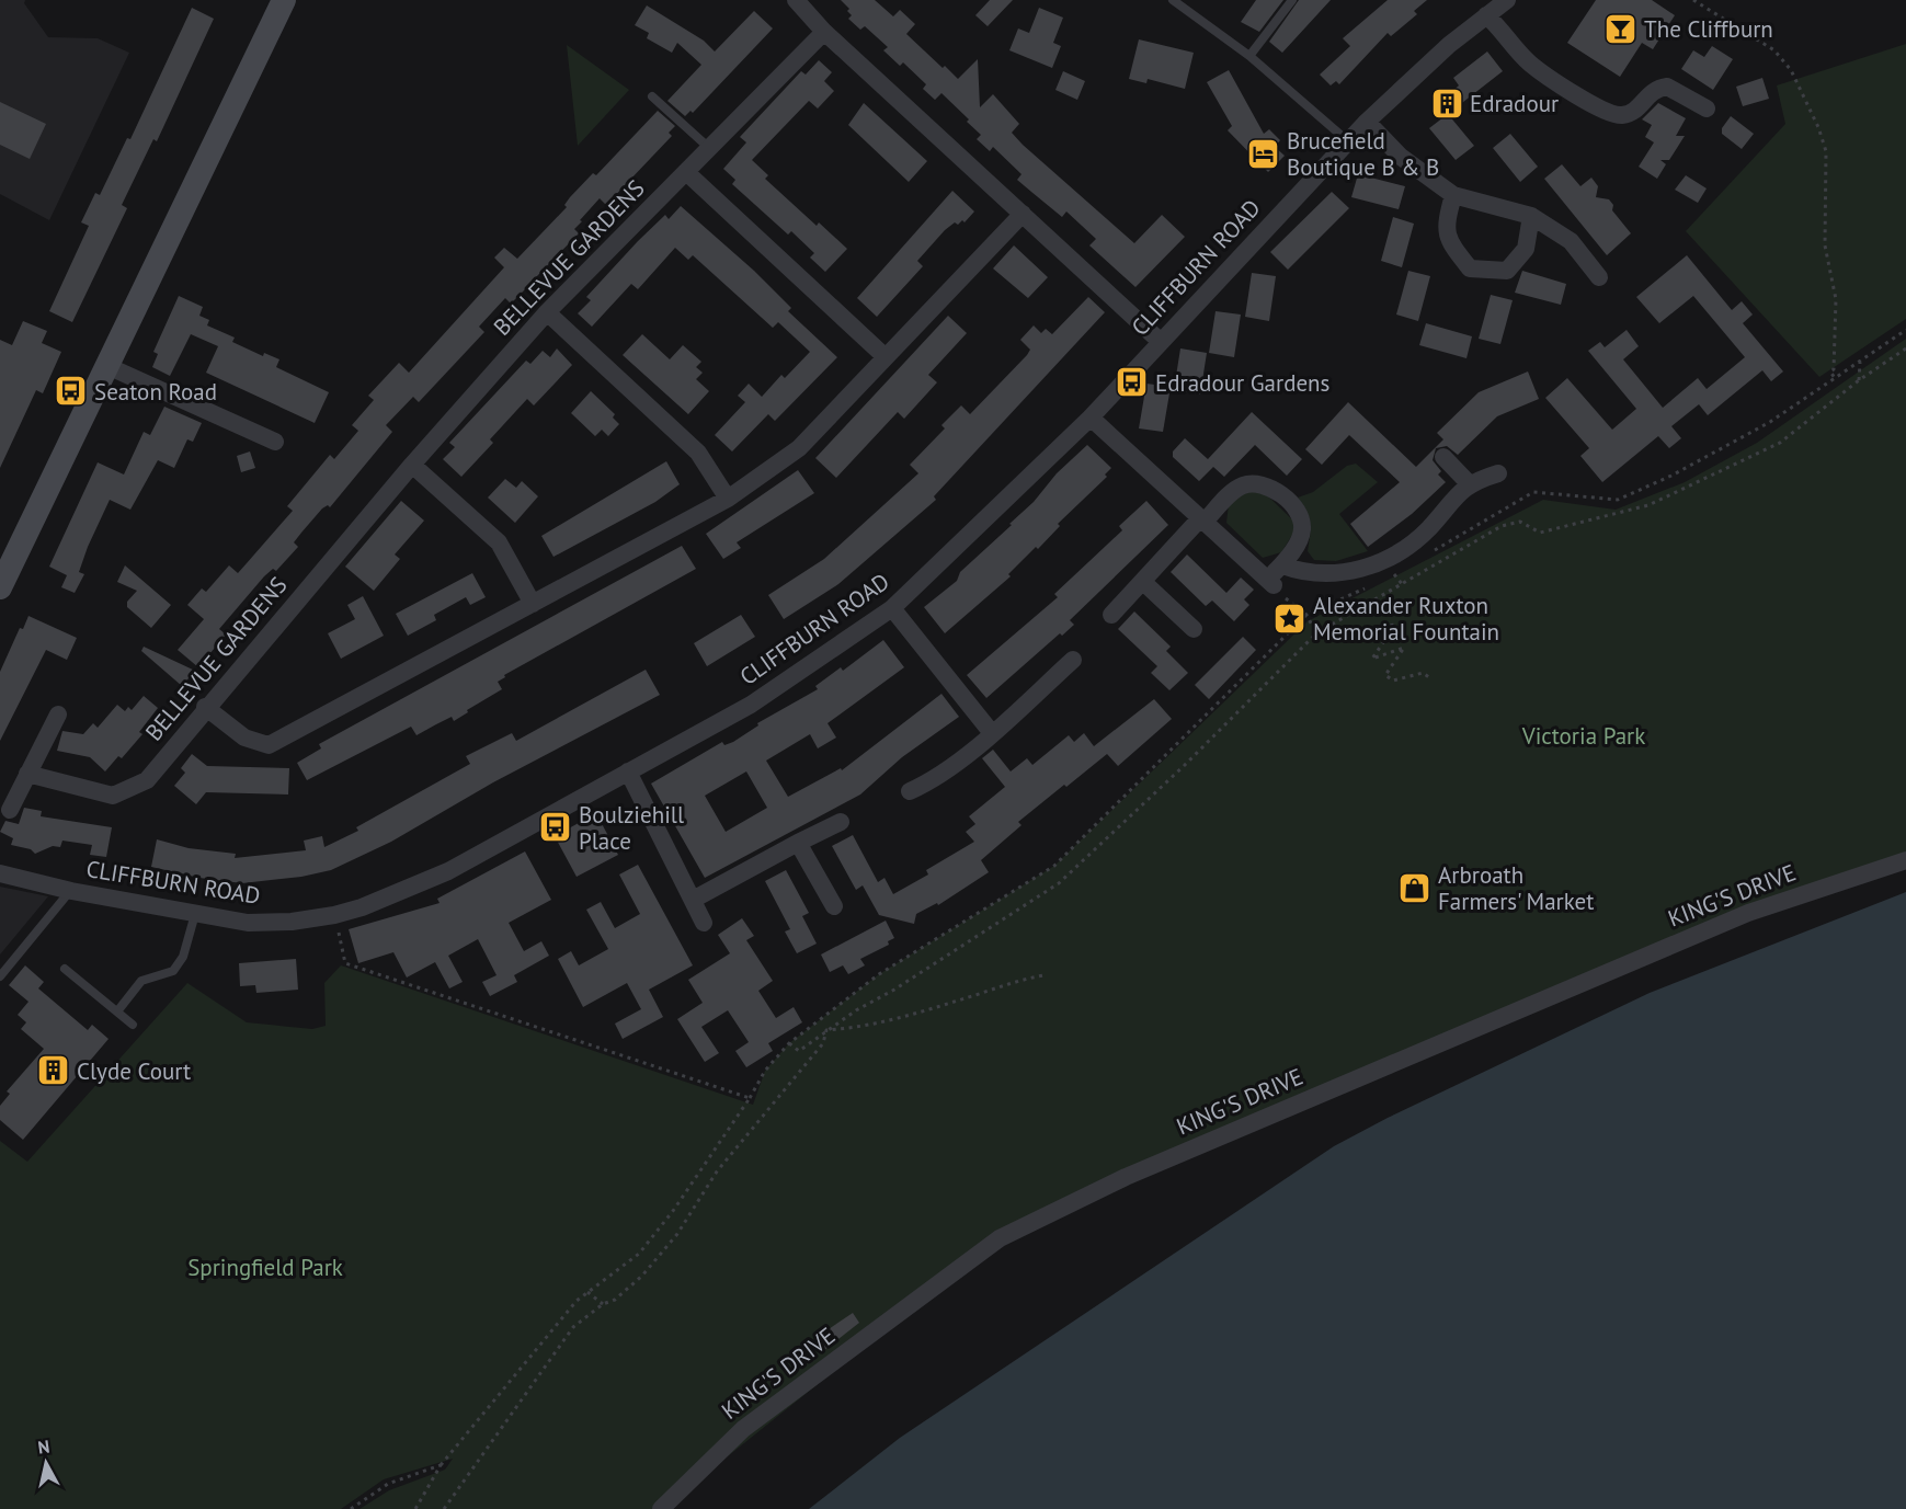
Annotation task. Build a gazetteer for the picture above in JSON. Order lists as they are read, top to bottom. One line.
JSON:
{"streets":{"street":["BELLEVUE GARDENS","CLIFFBURN ROAD","KING'S DRIVE"]},"parks":["Victoria Park","Springfield Park"],"places":{"bar":["The Cliffburn"],"building":["Edradour","Clyde Court"],"hotel":["Brucefield Boutique B & B"],"bus stop":["Edradour Gardens","Seaton Road","Boulziehill Place"],"place":["Alexander Ruxton Memorial Fountain"],"shop":["Arbroath Farmers' Market"]},"north":"top"}
